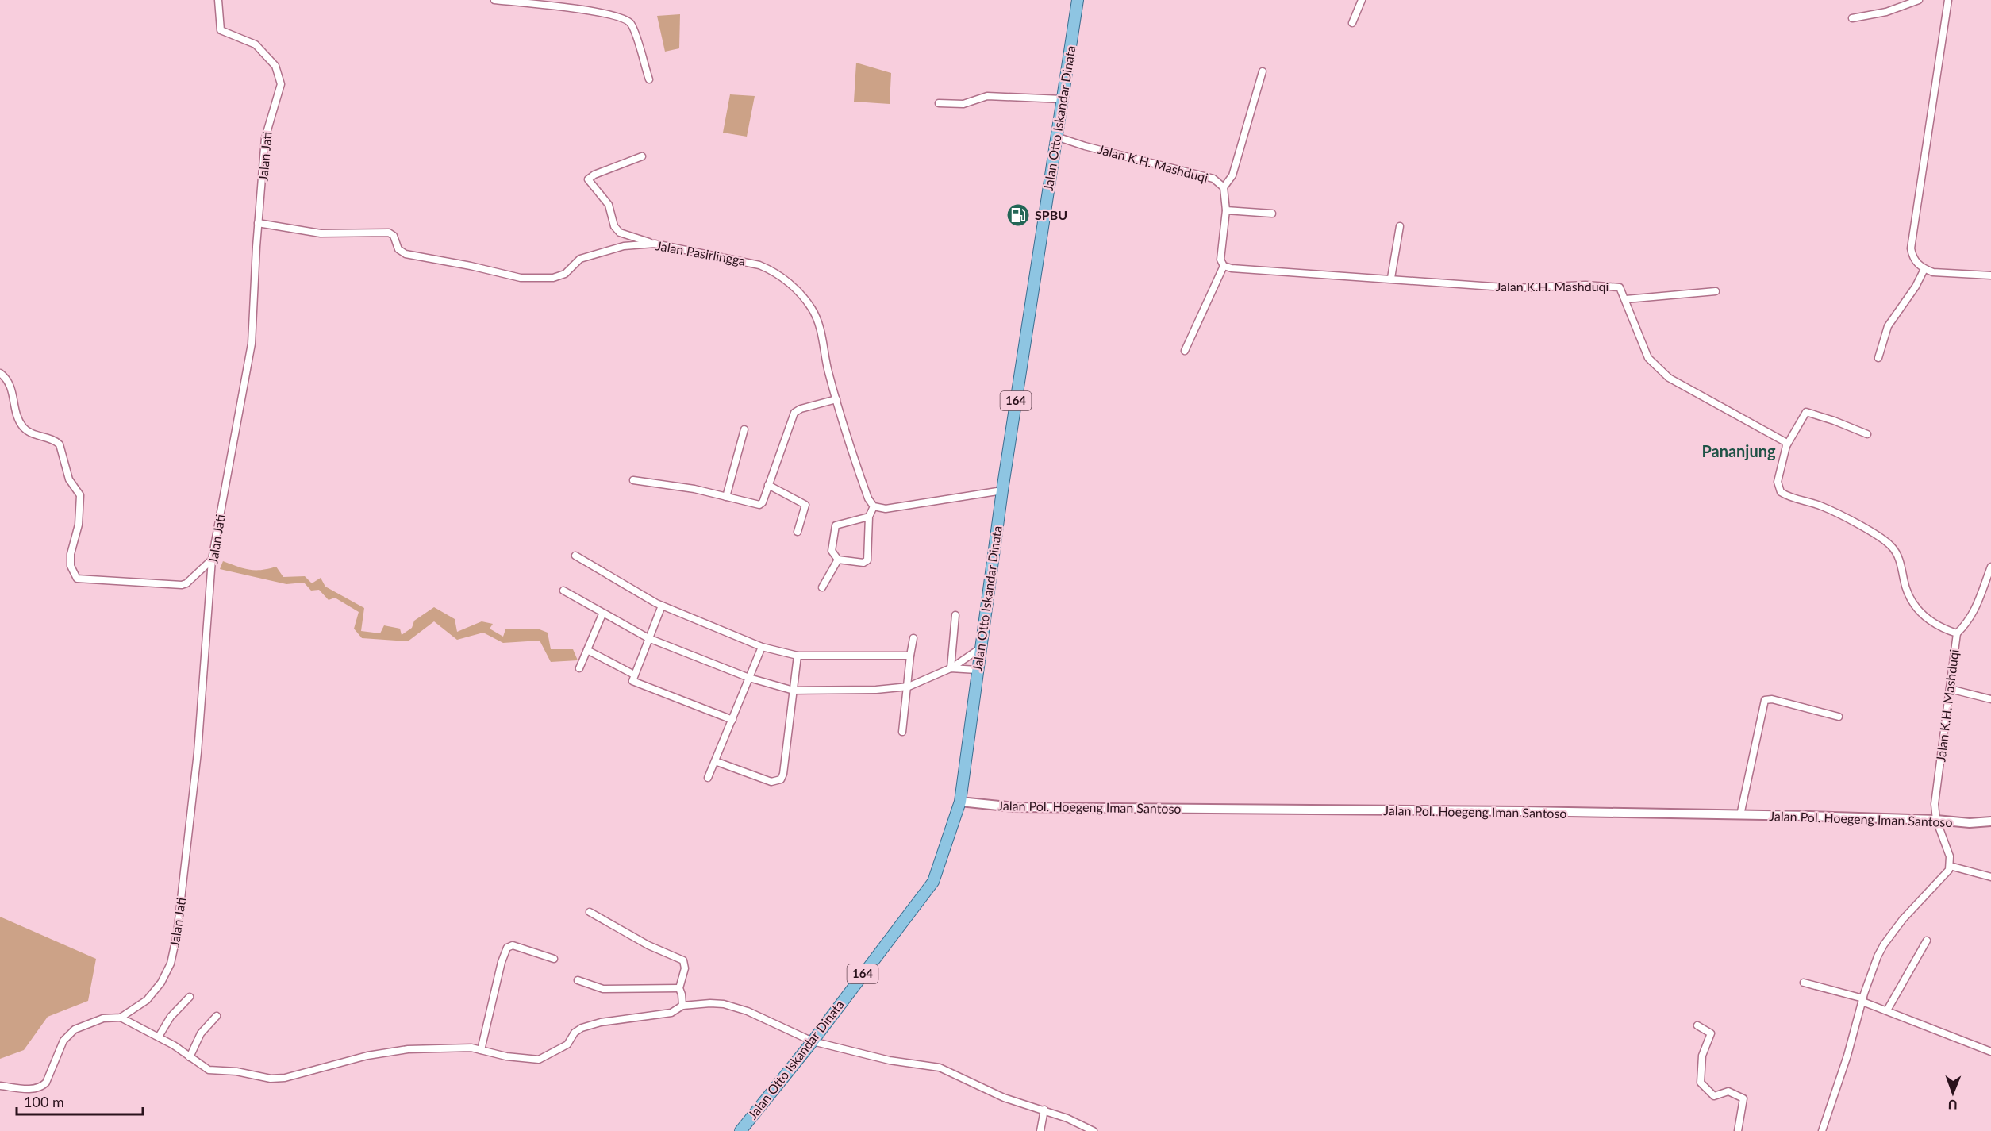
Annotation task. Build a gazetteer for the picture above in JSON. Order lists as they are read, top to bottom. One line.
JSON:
{"streets":{"main road":["Jalan Otto Iskandar Dinata","164"],"street":["Jalan Jati","Jalan K.H. Mashduqi","Jalan Pasirlingga","Jalan Pol. Hoegeng Iman Santoso"]},"crossings":[["Jalan Otto Iskandar Dinata","Jalan K.H. Mashduqi"],["Jalan Otto Iskandar Dinata","Jalan Pol. Hoegeng Iman Santoso"],["Jalan Jati","Jalan Pasirlingga"],["Jalan K.H. Mashduqi","Jalan Pol. Hoegeng Iman Santoso"]],"districts":["Pananjung"],"places":{"fuel station":["SPBU"]},"scale_bar":"100 m","north":"bottom"}
